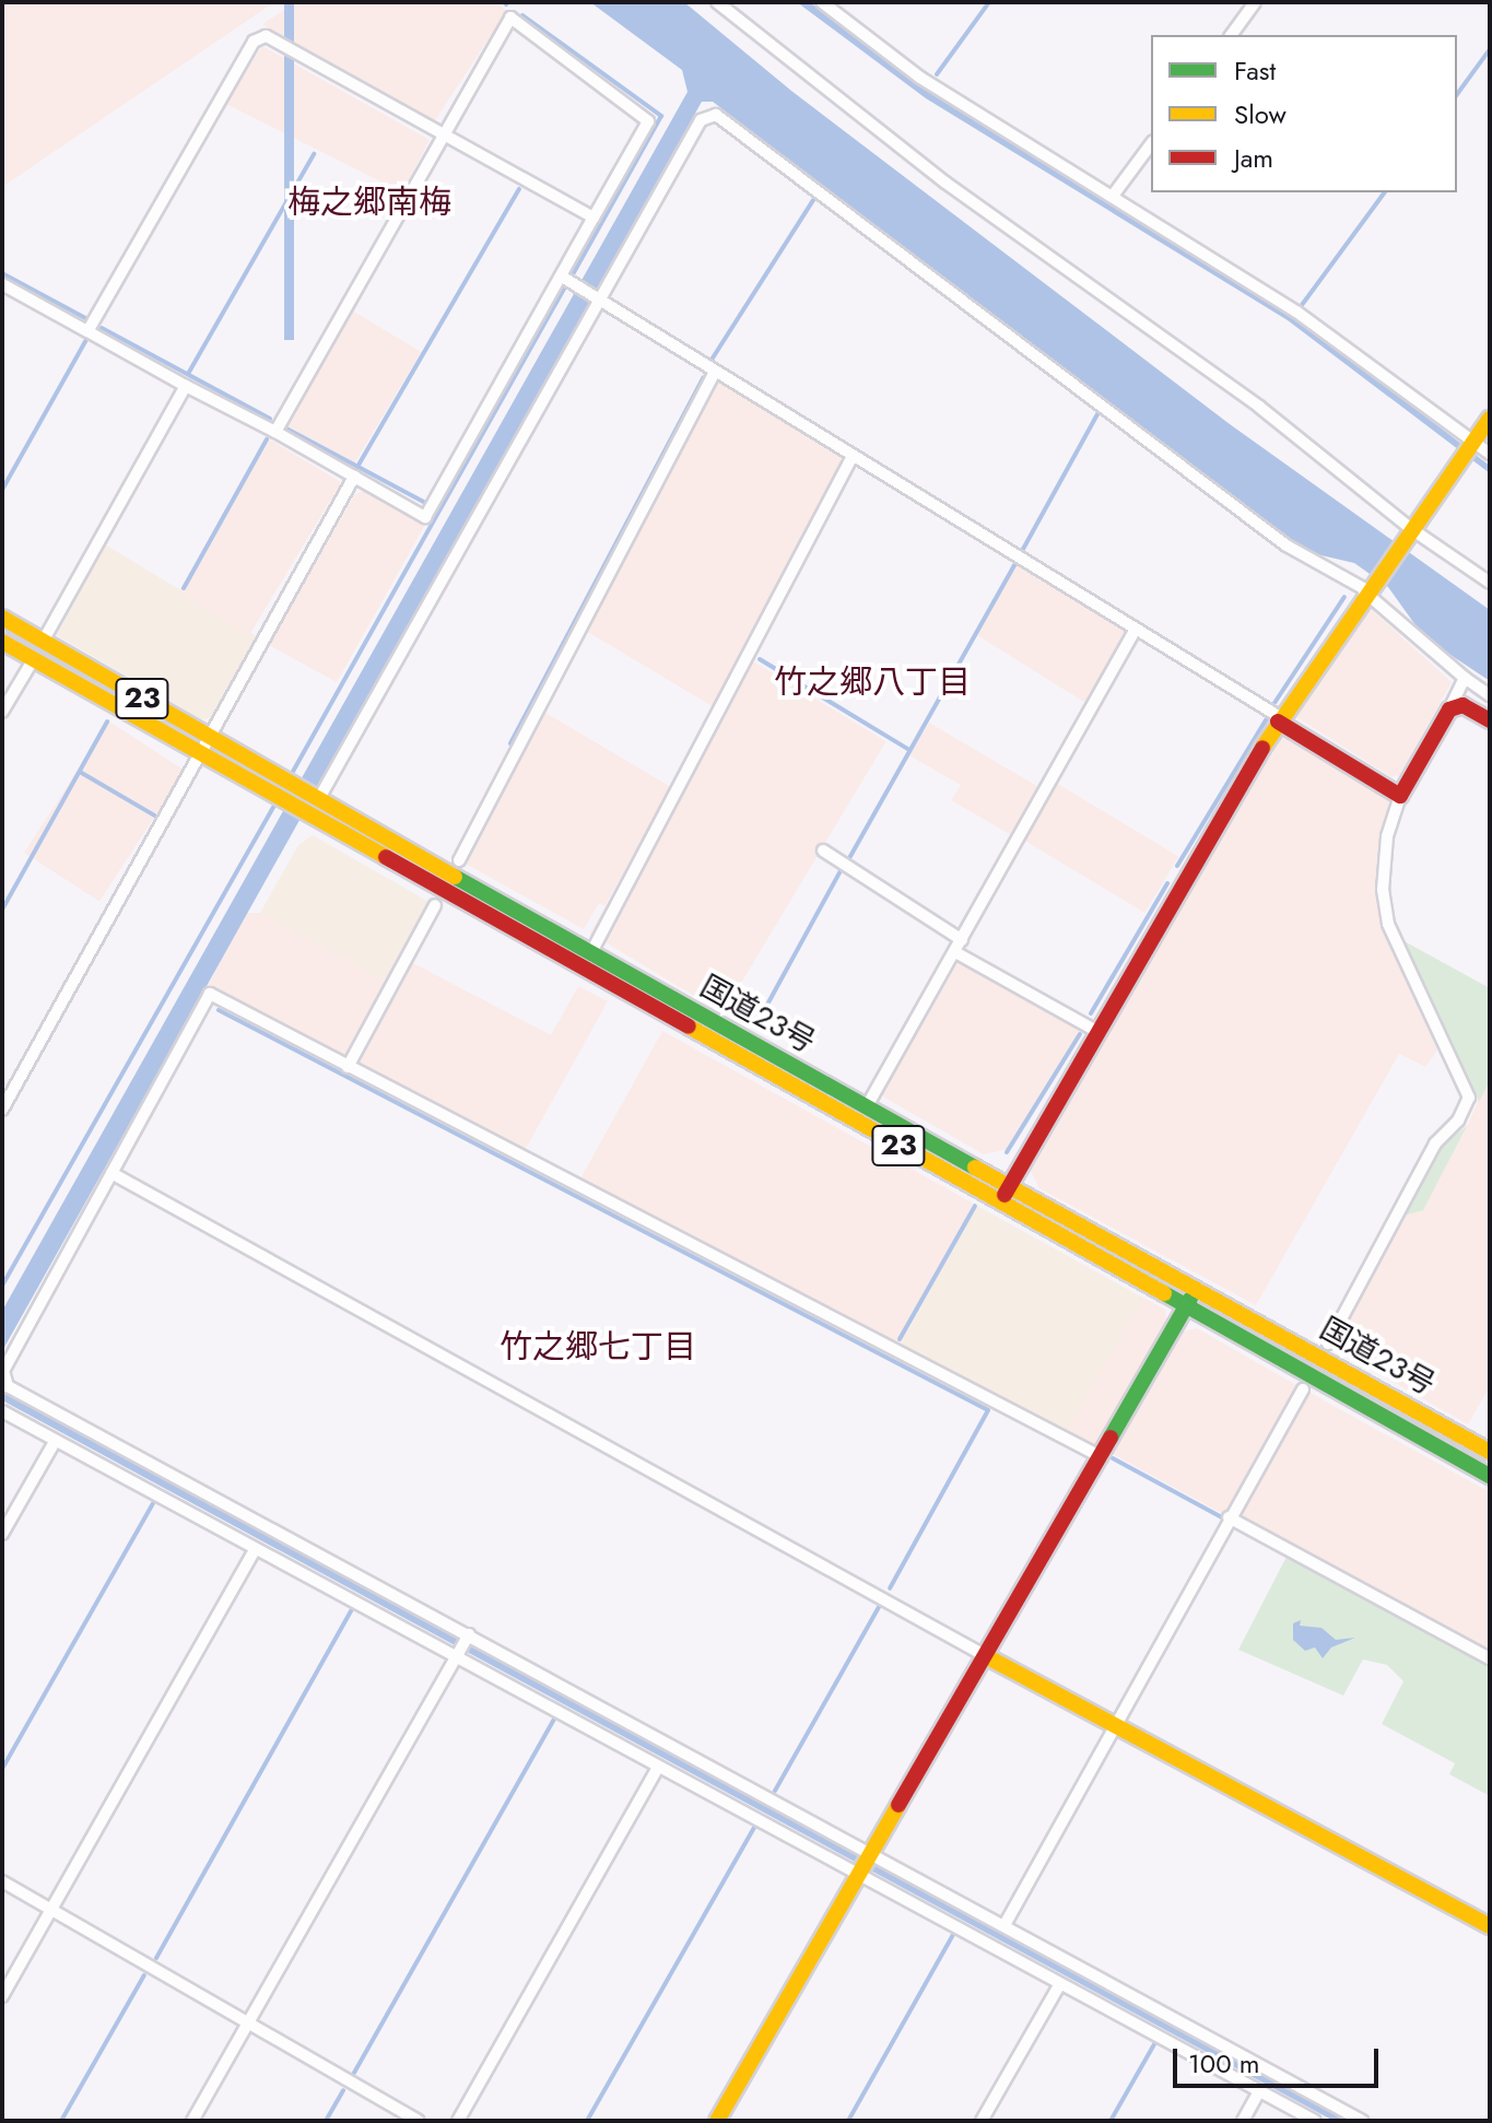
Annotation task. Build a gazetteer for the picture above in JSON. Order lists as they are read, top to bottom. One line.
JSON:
{"streets":{"main road":["23","国道23号"]},"districts":["梅之郷南梅","竹之郷八丁目","竹之郷七丁目"],"legend":["Fast","Slow","Jam"],"scale_bar":"100 m"}
